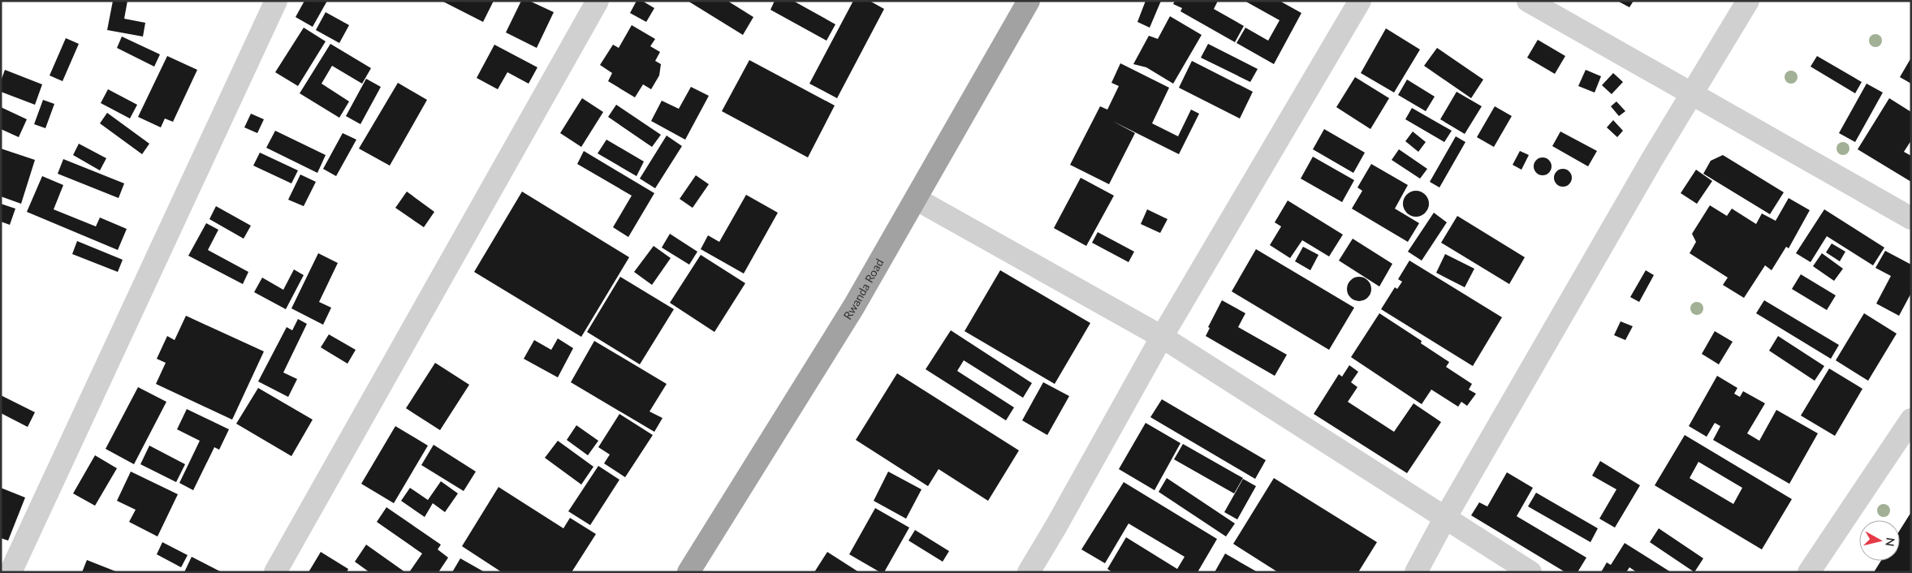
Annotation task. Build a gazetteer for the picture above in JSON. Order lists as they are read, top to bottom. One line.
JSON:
{"streets":{"highway":["Rwanda Road"]},"north":"right"}
